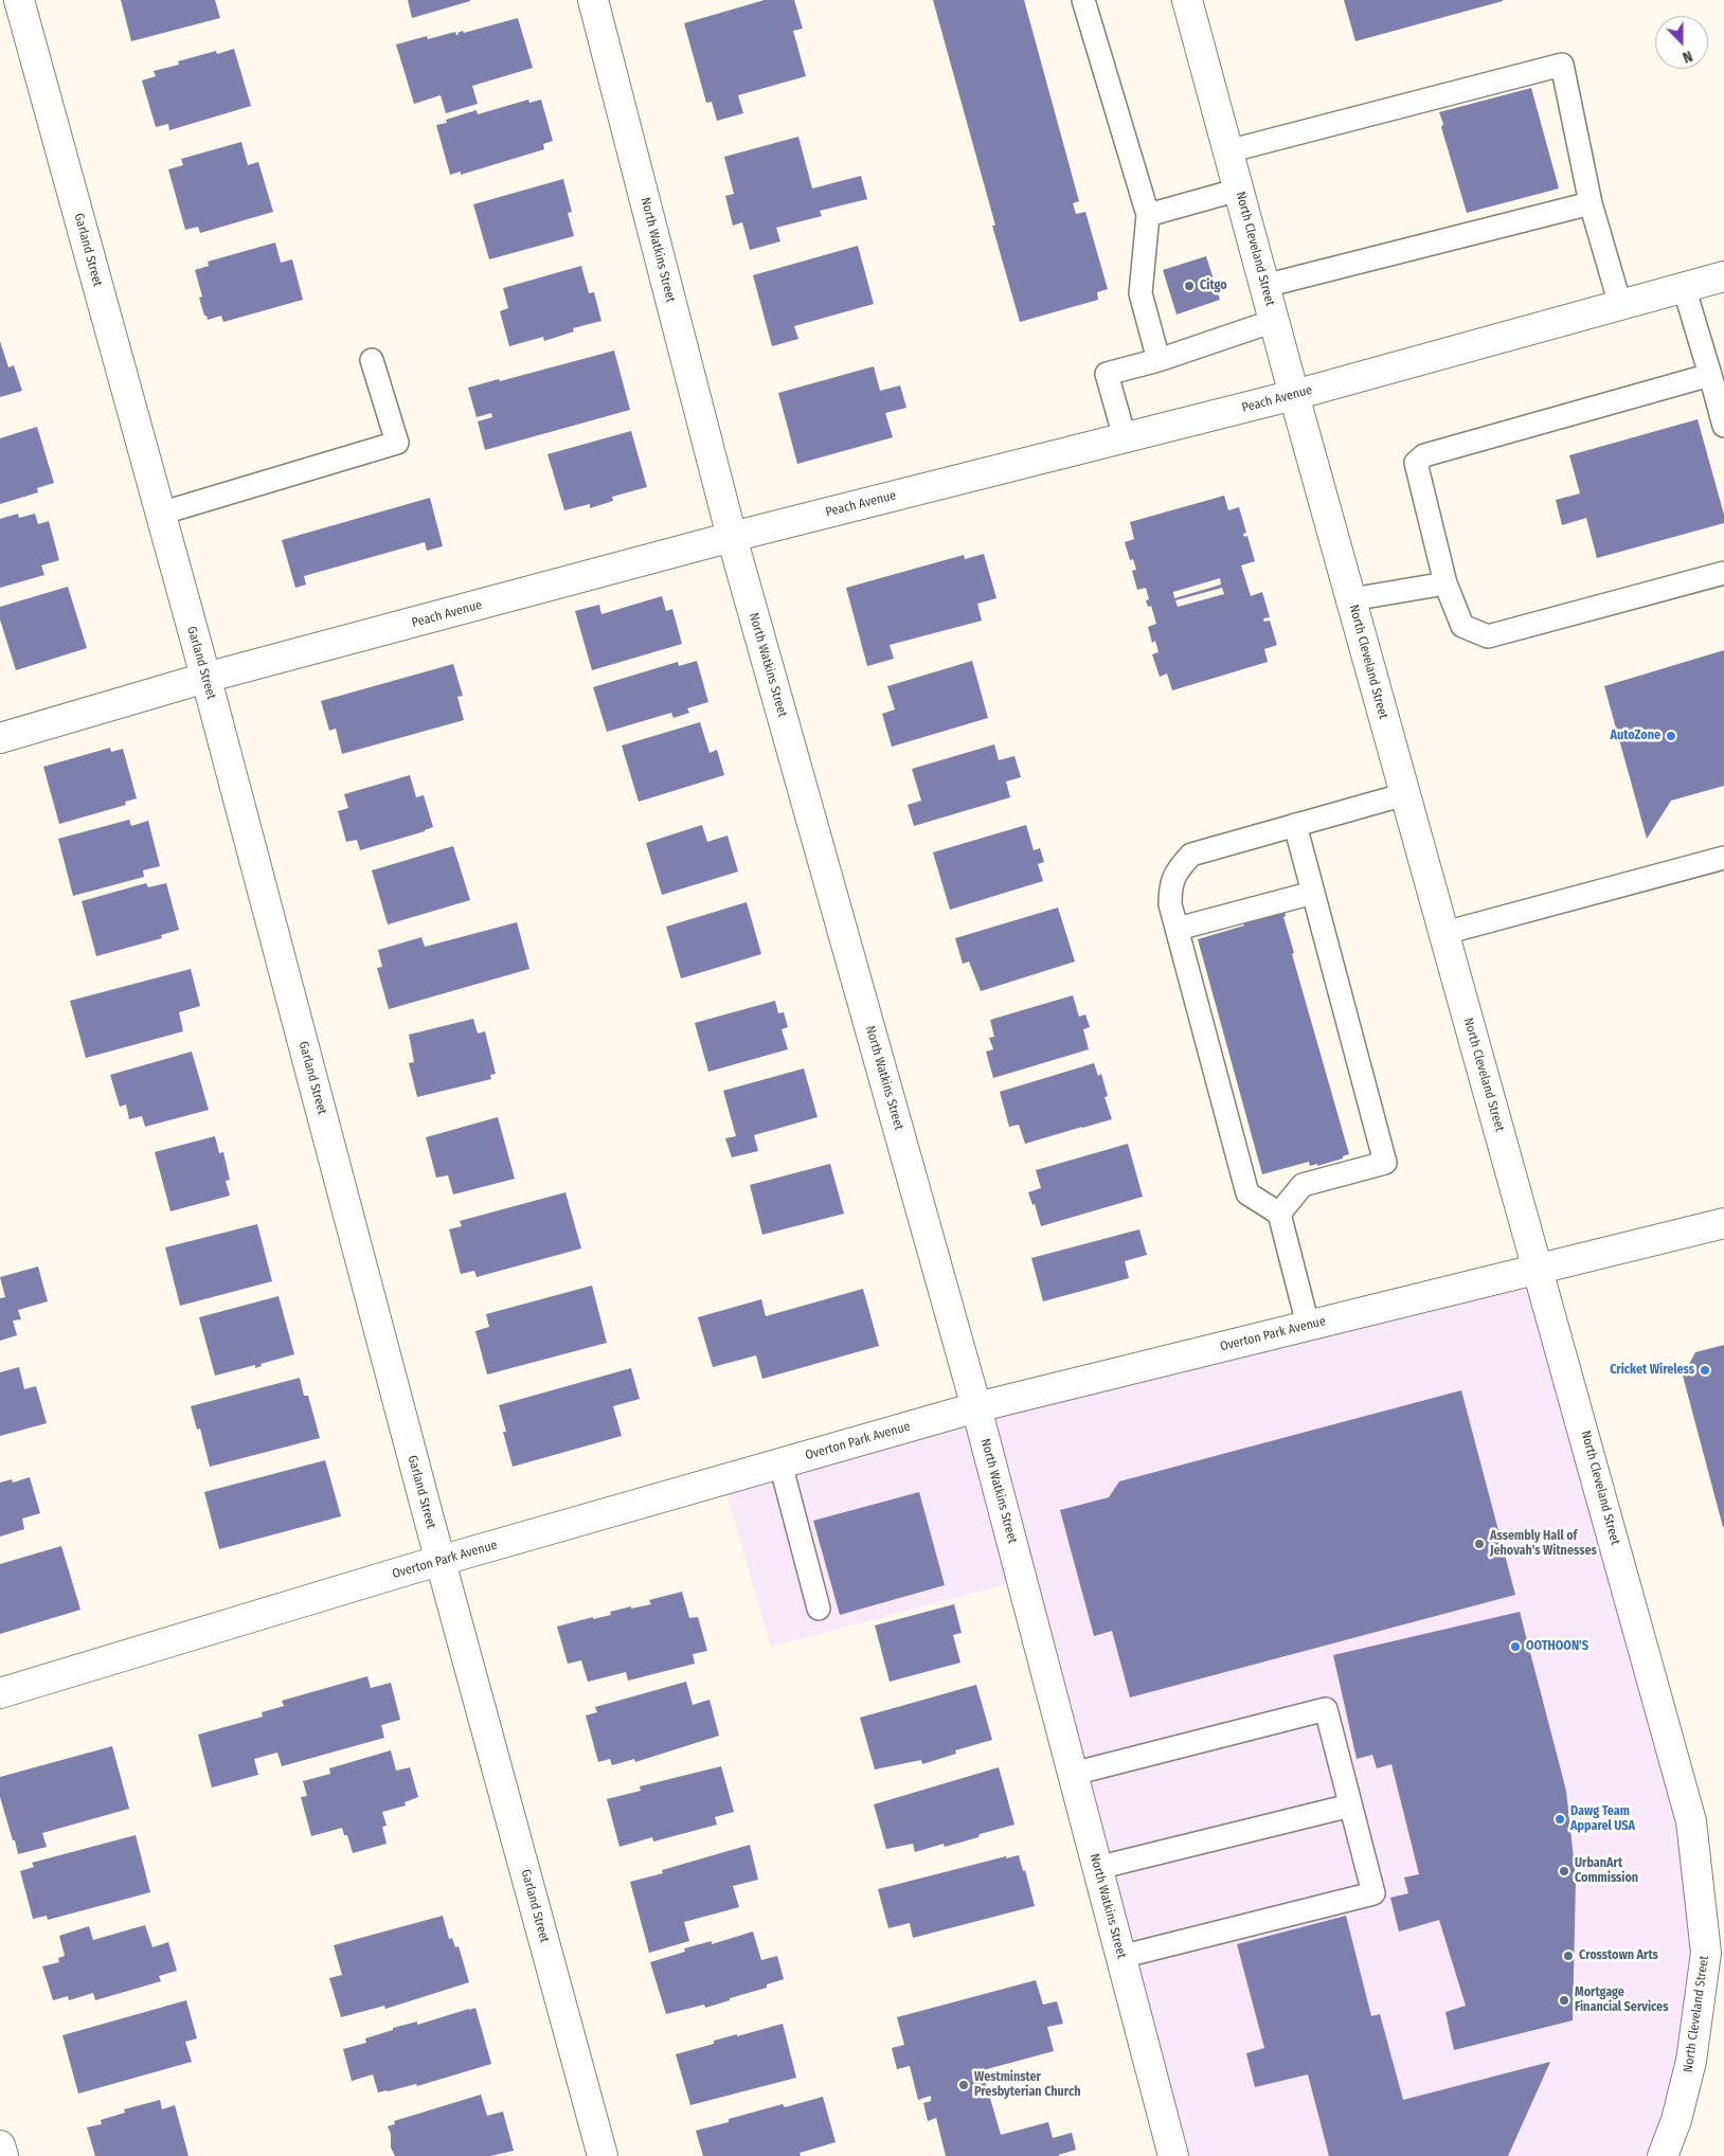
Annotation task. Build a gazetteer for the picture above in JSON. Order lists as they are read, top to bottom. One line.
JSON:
{"streets":{"street":["North Cleveland Street","Garland Street","North Watkins Street","Peach Avenue","Overton Park Avenue"]},"crossings":[["North Cleveland Street","Peach Avenue"],["North Cleveland Street","Overton Park Avenue"],["Garland Street","Peach Avenue"],["Garland Street","Overton Park Avenue"],["North Watkins Street","Peach Avenue"],["North Watkins Street","Overton Park Avenue"]],"places":["Citgo","AutoZone","Cricket Wireless","Assembly Hall of Jehovah's Witnesses","OOTHOON'S","Dawg Team Apparel USA","UrbanArt Commission","Crosstown Arts","Mortgage Financial Services","Westminster Presbyterian Church"],"north":"bottom"}
